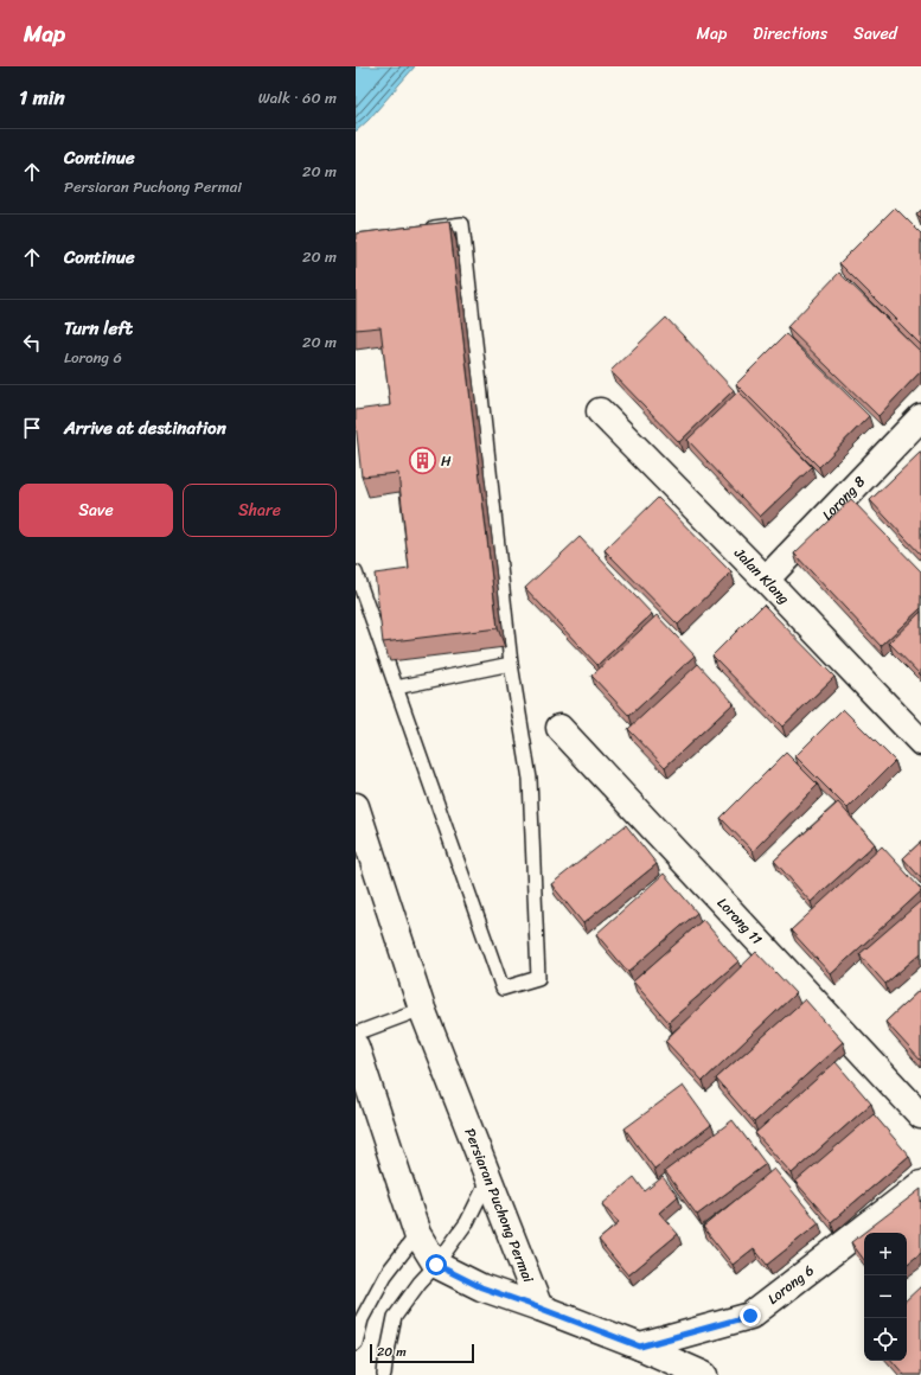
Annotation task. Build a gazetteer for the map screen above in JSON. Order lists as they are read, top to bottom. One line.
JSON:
{"streets":{"street":["Lorong 8","Jalan Klang","Lorong 11","Persiaran Puchong Permai","Lorong 6"]},"crossings":[["Lorong 8","Jalan Klang"]],"places":{"building":["H"]},"scale_bar":"20 m","page":{"header":"Map","nav":["Map","Directions","Saved"],"heading":["1 min","Walk · 60 m"],"list":[["Continue","Persiaran Puchong Permai","20 m"],["Continue","20 m"],["Turn left","Lorong 6","20 m"],"Arrive at destination"],"buttons":["Save","Share"],"map_buttons":["+","−"],"scale":"20 m"}}
